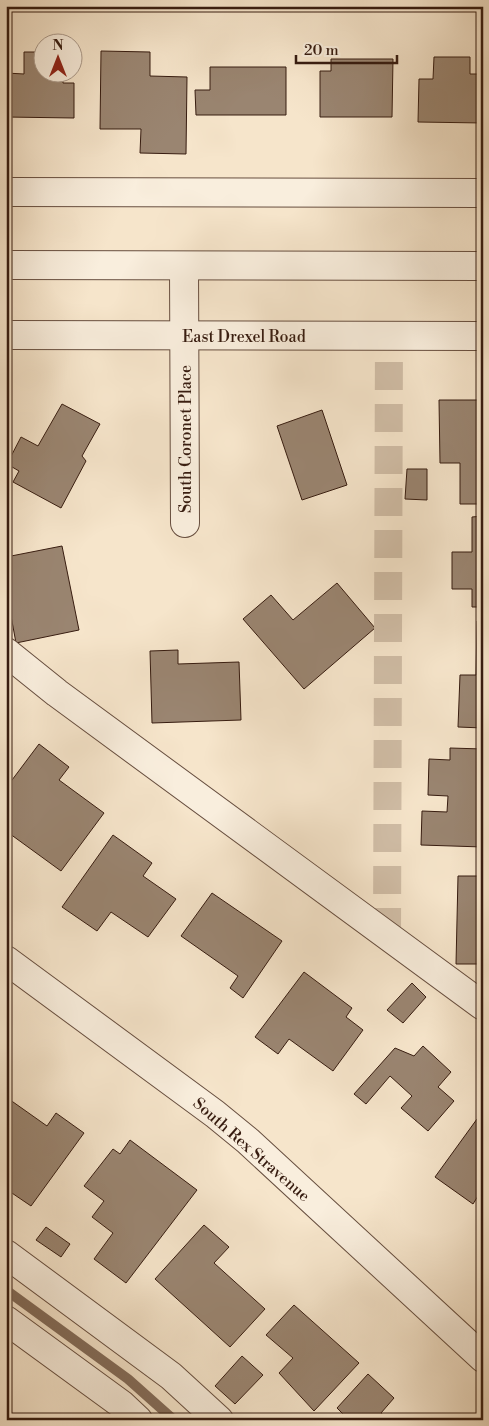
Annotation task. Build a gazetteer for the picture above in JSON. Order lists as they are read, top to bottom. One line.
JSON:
{"streets":{"street":["East Drexel Road","South Coronet Place","South Rex Stravenue"]},"crossings":[["East Drexel Road","South Coronet Place"]],"scale_bar":"20 m","north":"top"}
